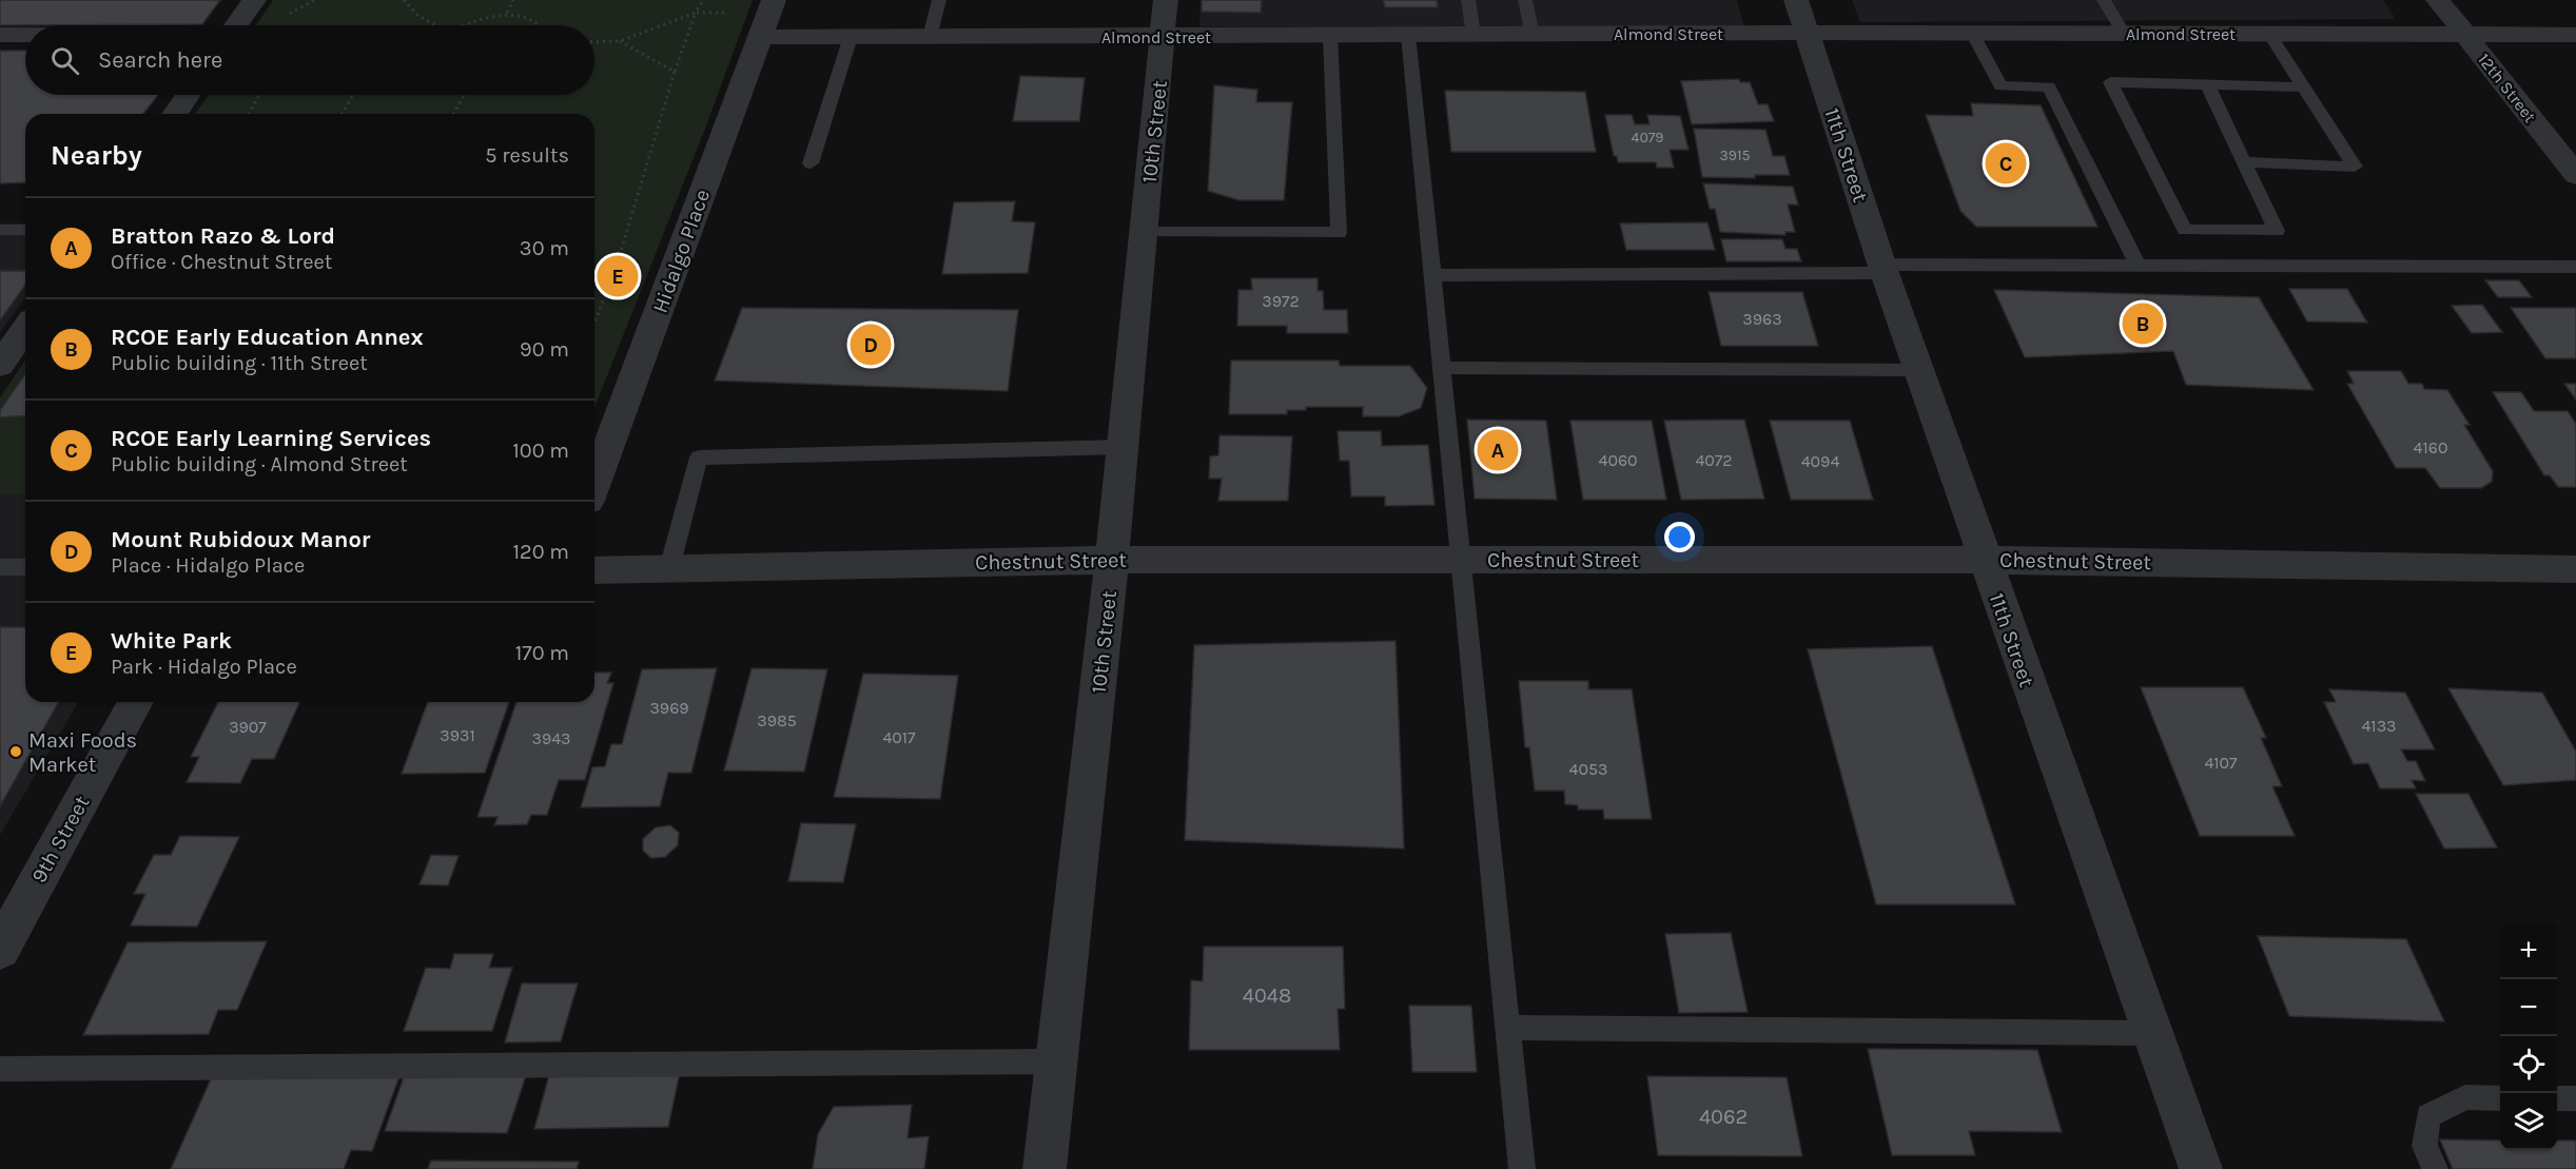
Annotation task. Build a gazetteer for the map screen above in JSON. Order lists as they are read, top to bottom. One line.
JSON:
{"streets":{"street":["Almond Street","12th Street","10th Street","11th Street","Hidalgo Place","Chestnut Street","9th Street"]},"crossings":[["Almond Street","12th Street"],["Almond Street","10th Street"],["Almond Street","11th Street"],["Almond Street","Hidalgo Place"],["10th Street","Chestnut Street"],["11th Street","Chestnut Street"]],"places":["Maxi Foods Market"],"house_numbers":["4079","3915","3972","3963","4160","4060","4072","4094","3969","3985","4133","3907","3931","4017","3943","4107","4053","4048","4062"],"page":{"search":"Search here","heading":["Nearby","5 results"],"pins":["C","E","B","D","A"],"list":[{"mark":"A","name":"Bratton Razo & Lord","note":"Office · Chestnut Street","value":"30 m"},{"mark":"B","name":"RCOE Early Education Annex","note":"Public building · 11th Street","value":"90 m"},{"mark":"C","name":"RCOE Early Learning Services","note":"Public building · Almond Street","value":"100 m"},{"mark":"D","name":"Mount Rubidoux Manor","note":"Place · Hidalgo Place","value":"120 m"},{"mark":"E","name":"White Park","note":"Park · Hidalgo Place","value":"170 m"}],"map_buttons":["+","−"]}}
